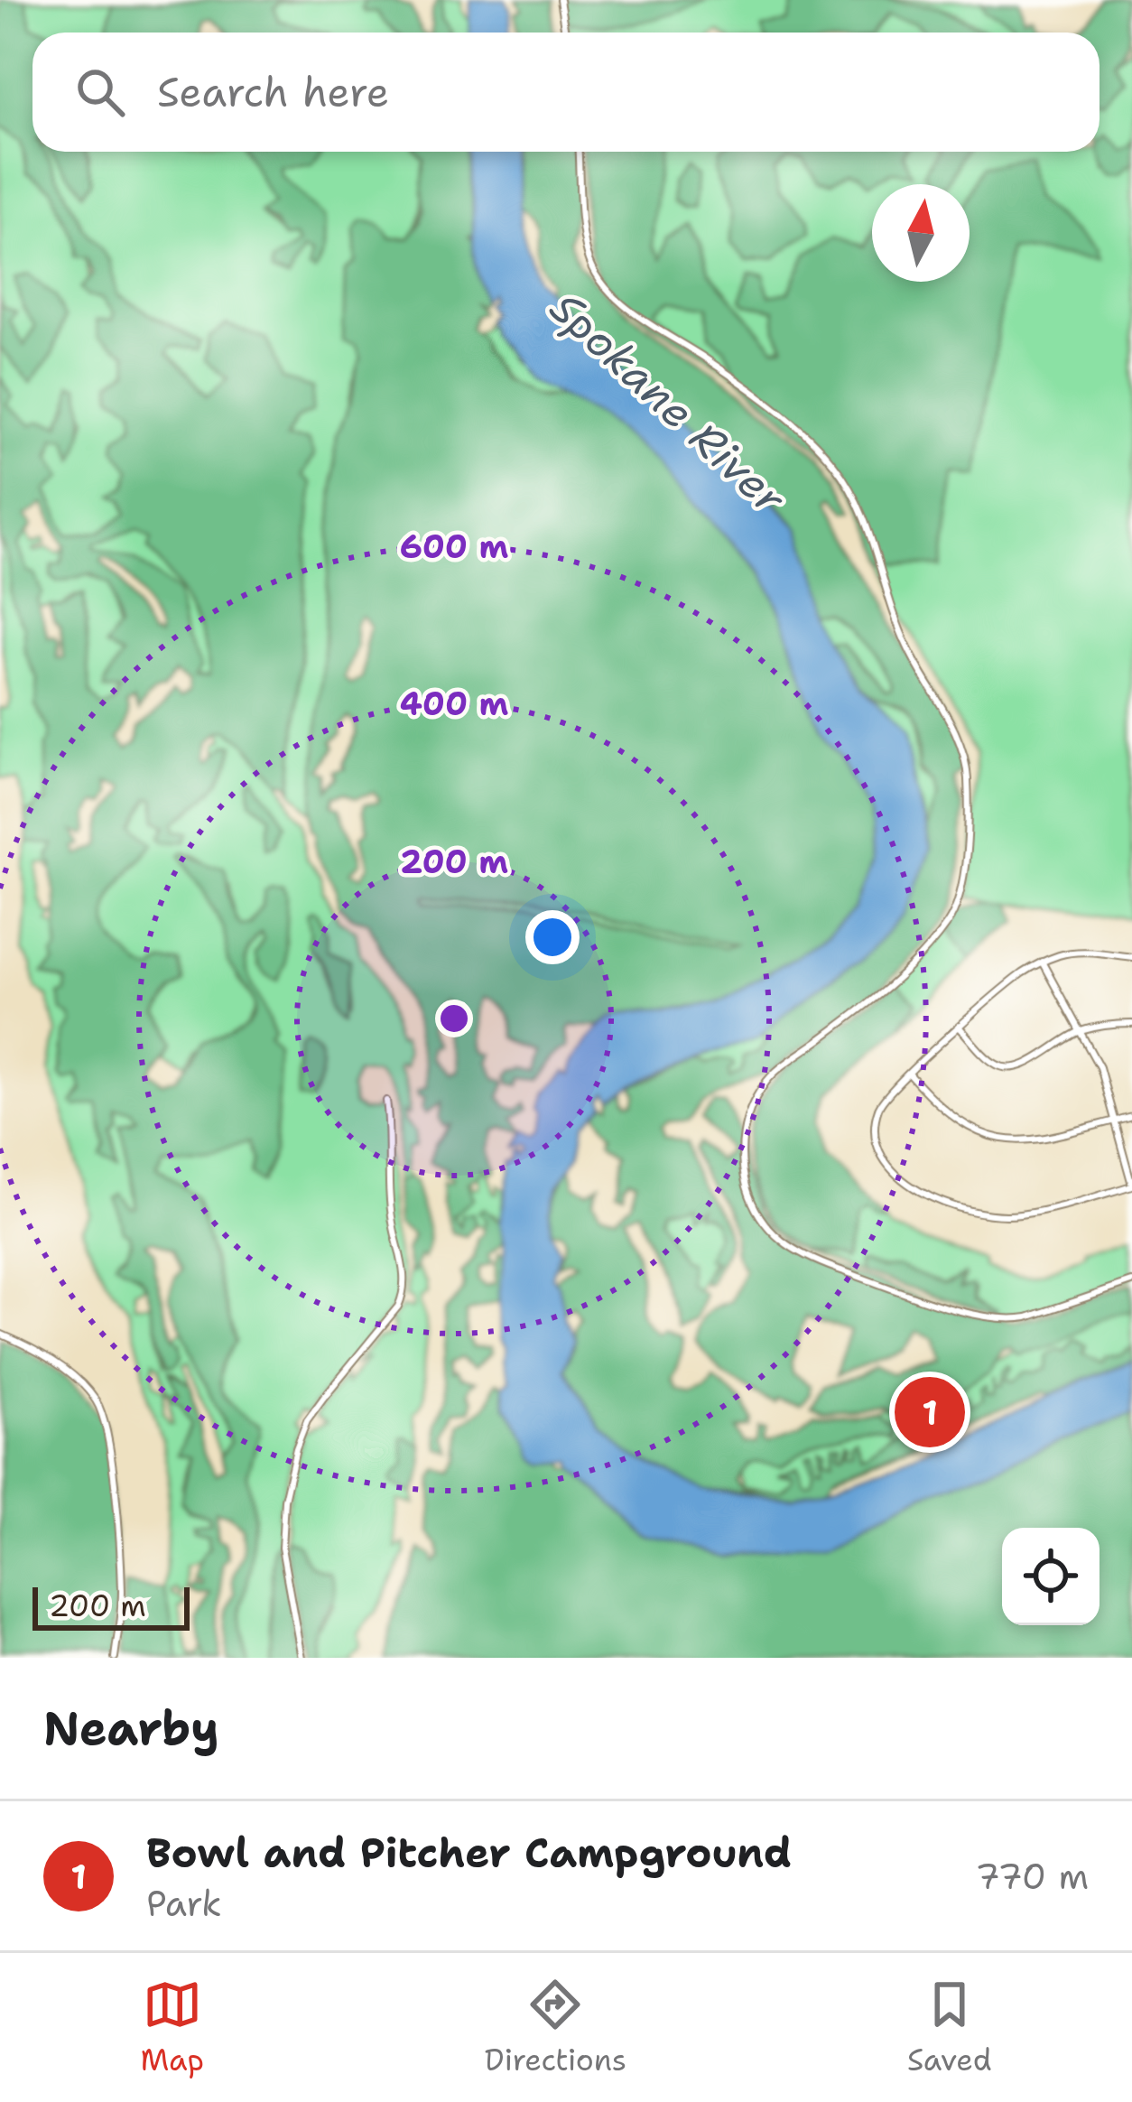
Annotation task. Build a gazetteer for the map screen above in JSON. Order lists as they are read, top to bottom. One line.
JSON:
{"water":["Spokane River"],"scale_bar":"200 m","north":"top","page":{"search":"Search here","pins":"1","scale":"200 m","heading":"Nearby","list":[{"mark":"1","name":"Bowl and Pitcher Campground","note":"Park","value":"770 m"}],"nav":["Map","Directions","Saved"]},"rings":["600 m","400 m","200 m"]}
